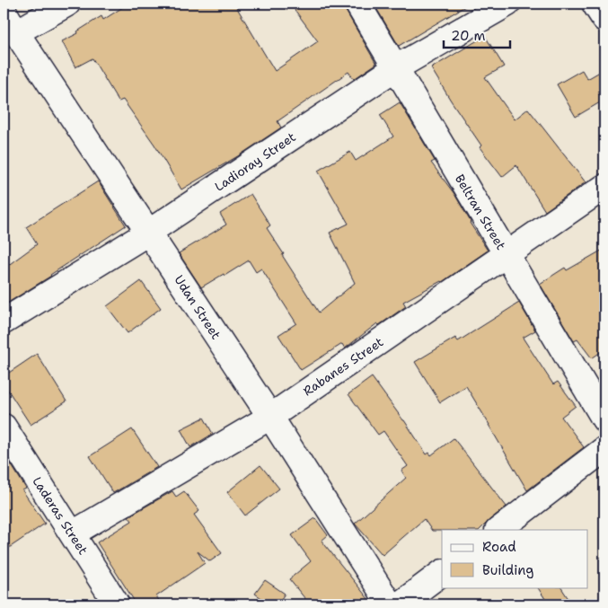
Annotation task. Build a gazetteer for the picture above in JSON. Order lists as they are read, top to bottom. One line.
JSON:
{"streets":{"street":["Ladioray Street","Beltran Street","Udan Street","Rabanes Street","Laderas Street"]},"crossings":[["Ladioray Street","Beltran Street"],["Ladioray Street","Udan Street"],["Beltran Street","Rabanes Street"],["Udan Street","Rabanes Street"],["Rabanes Street","Laderas Street"]],"legend":["Road","Building"],"scale_bar":"20 m"}
